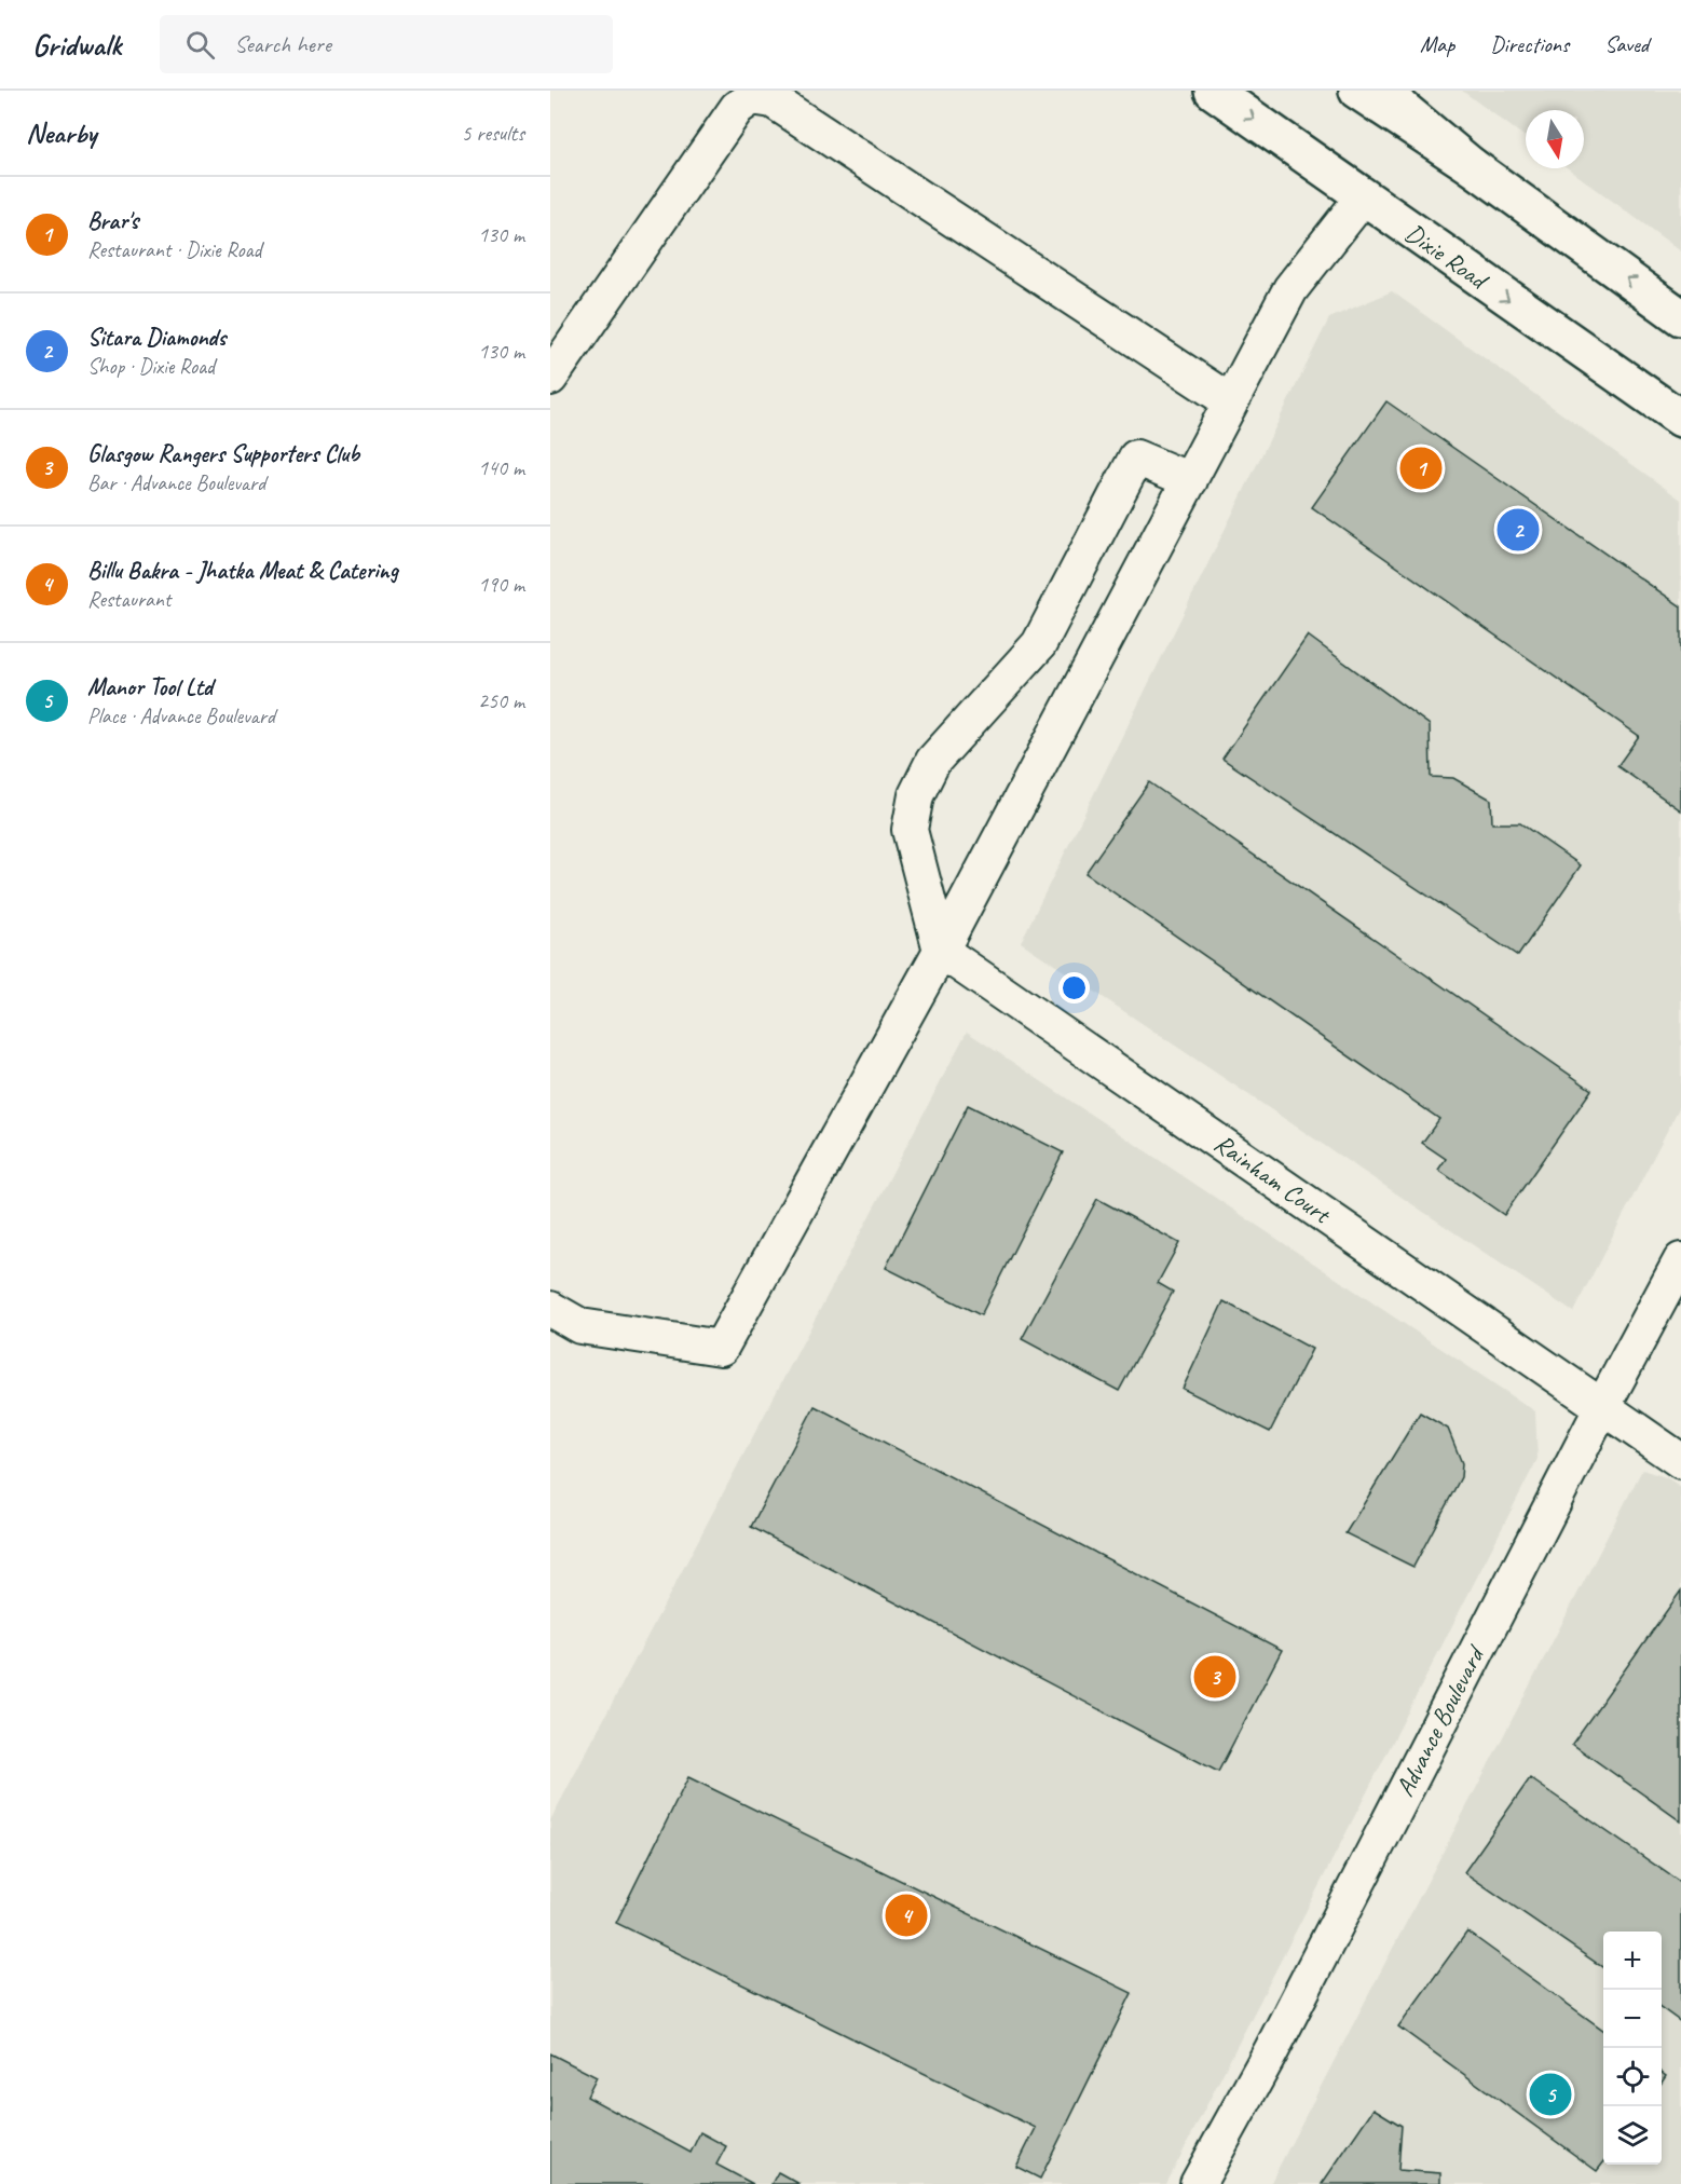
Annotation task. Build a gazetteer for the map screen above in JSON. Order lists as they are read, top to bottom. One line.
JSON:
{"streets":{"main road":["Dixie Road"],"street":["Rainham Court","Advance Boulevard"]},"crossings":[["Rainham Court","Advance Boulevard"]],"north":"bottom","page":{"header":"Gridwalk","search":"Search here","nav":["Map","Directions","Saved"],"heading":["Nearby","5 results"],"list":[{"mark":"1","name":"Brar's","note":"Restaurant · Dixie Road","value":"130 m"},{"mark":"2","name":"Sitara Diamonds","note":"Shop · Dixie Road","value":"130 m"},{"mark":"3","name":"Glasgow Rangers Supporters Club","note":"Bar · Advance Boulevard","value":"140 m"},{"mark":"4","name":"Billu Bakra - Jhatka Meat & Catering","note":"Restaurant","value":"190 m"},{"mark":"5","name":"Manor Tool Ltd","note":"Place · Advance Boulevard","value":"250 m"}],"pins":["1","2","3","4","5"],"map_buttons":["+","−"]}}
